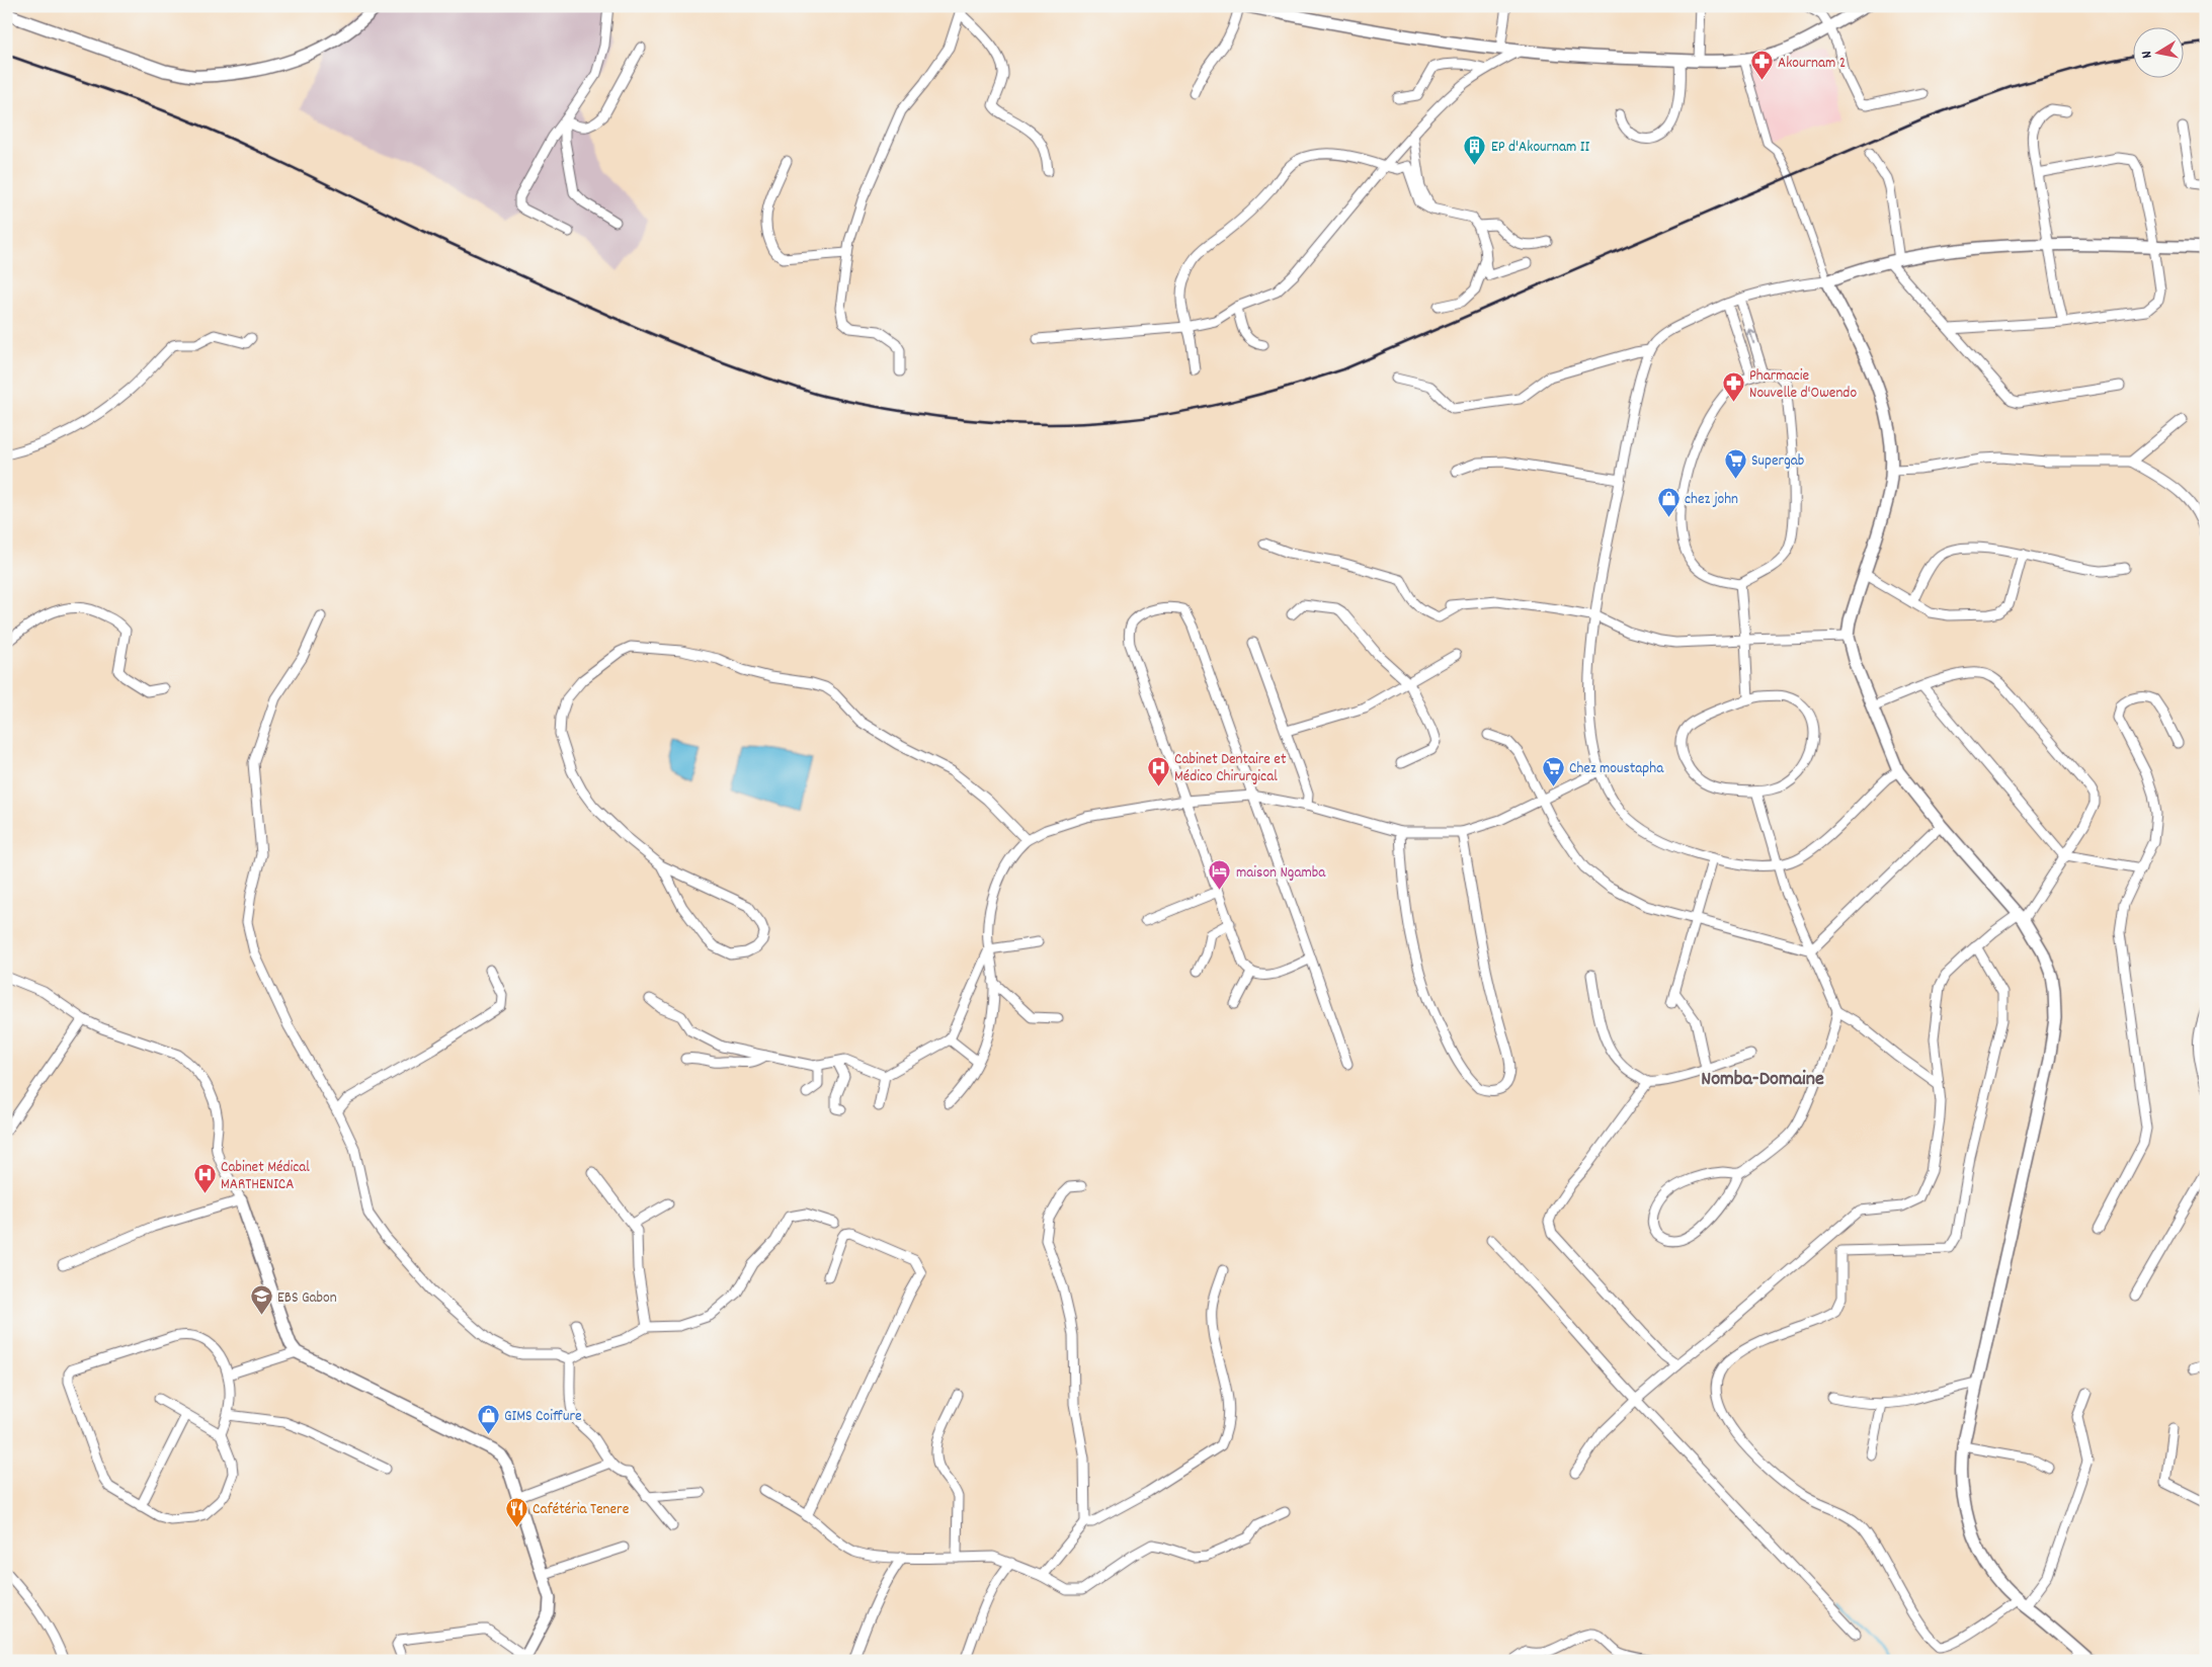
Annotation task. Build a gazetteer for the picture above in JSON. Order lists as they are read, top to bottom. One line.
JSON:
{"districts":["Nomba-Domaine"],"places":{"pharmacy":["Akournam 2","Pharmacie Nouvelle d'Owendo"],"building":["EP d'Akournam II"],"supermarket":["Supergab","Chez moustapha"],"shop":["chez john","GIMS Coiffure"],"hospital":["Cabinet Dentaire et Médico Chirurgical","Cabinet Médical MARTHENICA"],"hotel":["maison Ngamba"],"school or university":["EBS Gabon"],"restaurant":["Cafétéria Tenere"]},"north":"left"}
